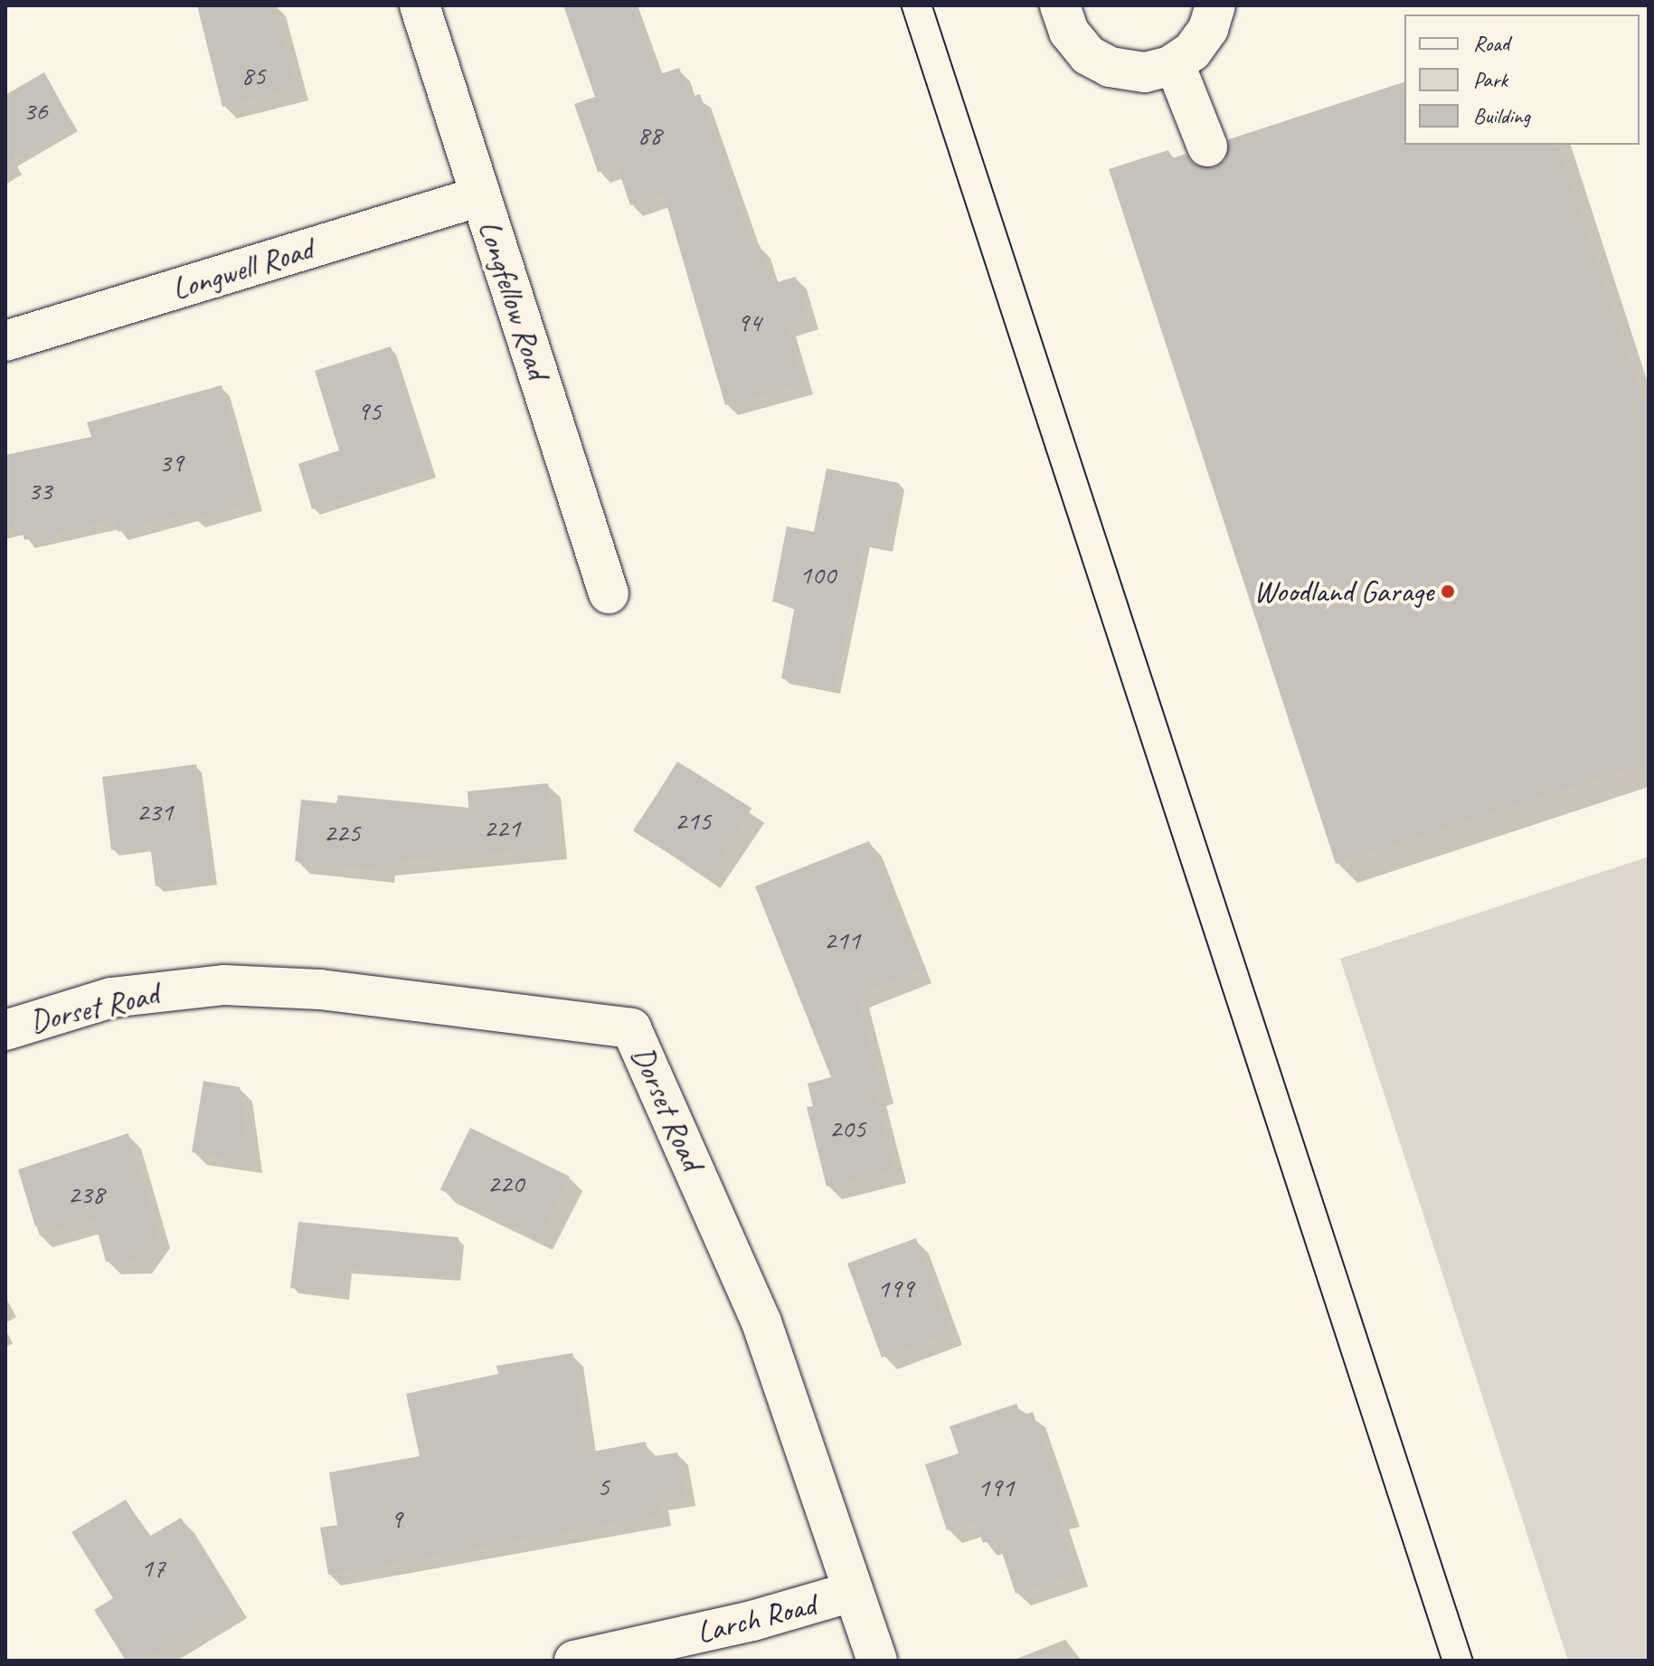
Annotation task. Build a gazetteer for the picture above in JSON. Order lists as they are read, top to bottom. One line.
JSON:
{"streets":{"street":["Longwell Road","Longfellow Road","Dorset Road","Larch Road"]},"crossings":[["Longwell Road","Longfellow Road"],["Dorset Road","Larch Road"]],"places":["Woodland Garage"],"house_numbers":["85","36","88","94","95","39","33","100","231","215","221","225","211","205","220","238","199","5","191","9","17"],"legend":["Road","Park","Building"]}
